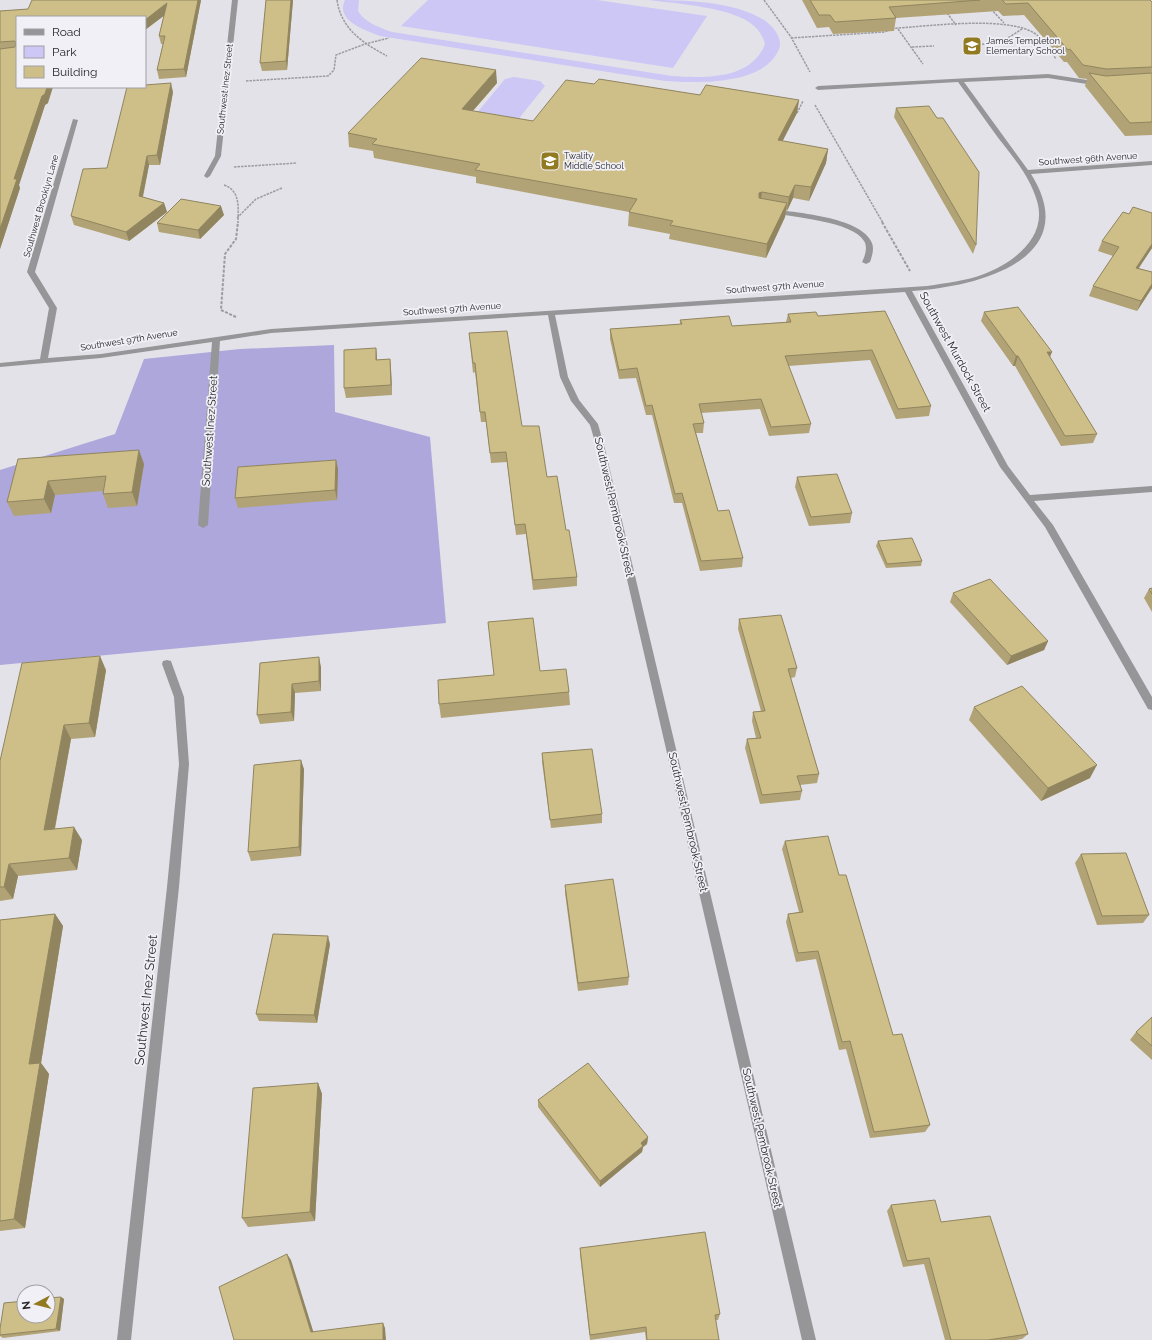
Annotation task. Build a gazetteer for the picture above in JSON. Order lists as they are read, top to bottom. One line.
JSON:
{"streets":{"street":["Southwest Inez Street","Southwest 96th Avenue","Southwest Brooklyn Lane","Southwest 97th Avenue","Southwest Murdock Street","Southwest Pembrook Street"]},"crossings":[["Southwest Inez Street","Southwest 97th Avenue"],["Southwest 96th Avenue","Southwest Murdock Street"],["Southwest Brooklyn Lane","Southwest 97th Avenue"],["Southwest 97th Avenue","Southwest Murdock Street"],["Southwest 97th Avenue","Southwest Pembrook Street"]],"places":{"school or university":["James Templeton Elementary School","Twality Middle School"]},"legend":["Road","Park","Building"],"north":"left"}
